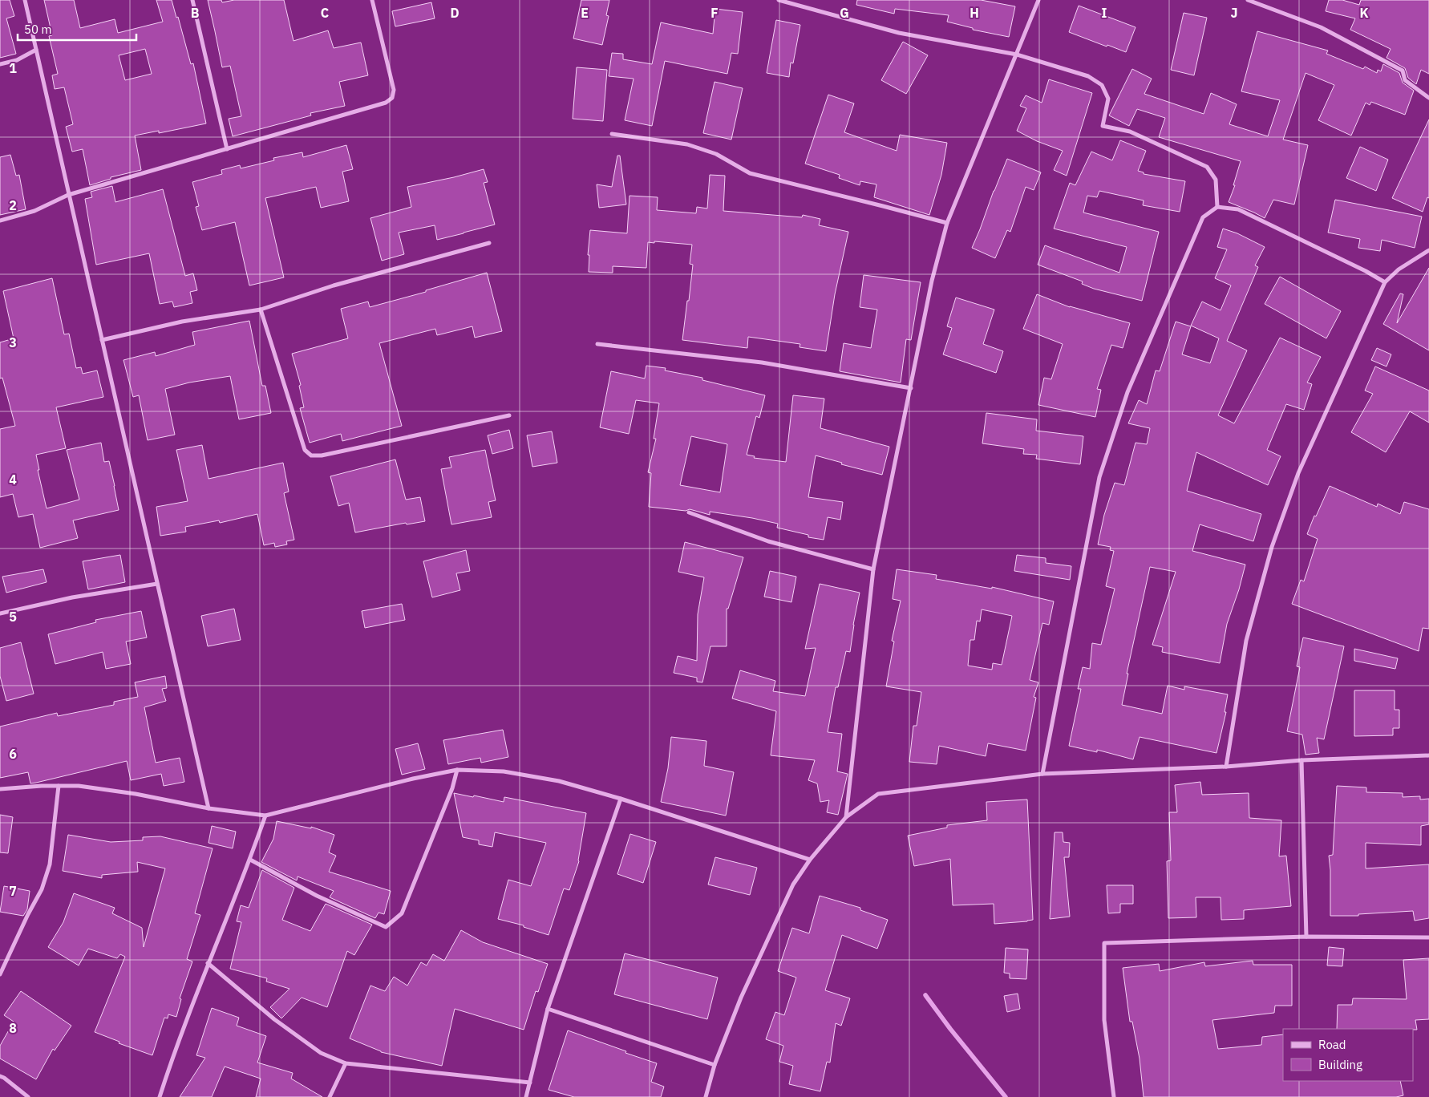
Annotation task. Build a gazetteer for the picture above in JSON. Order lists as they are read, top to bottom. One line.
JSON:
{"legend":["Road","Building"],"scale_bar":"50 m","grid":{"columns":["B","C","D","E","F","G","H","I","J","K"],"rows":["1","2","3","4","5","6","7","8"]}}
